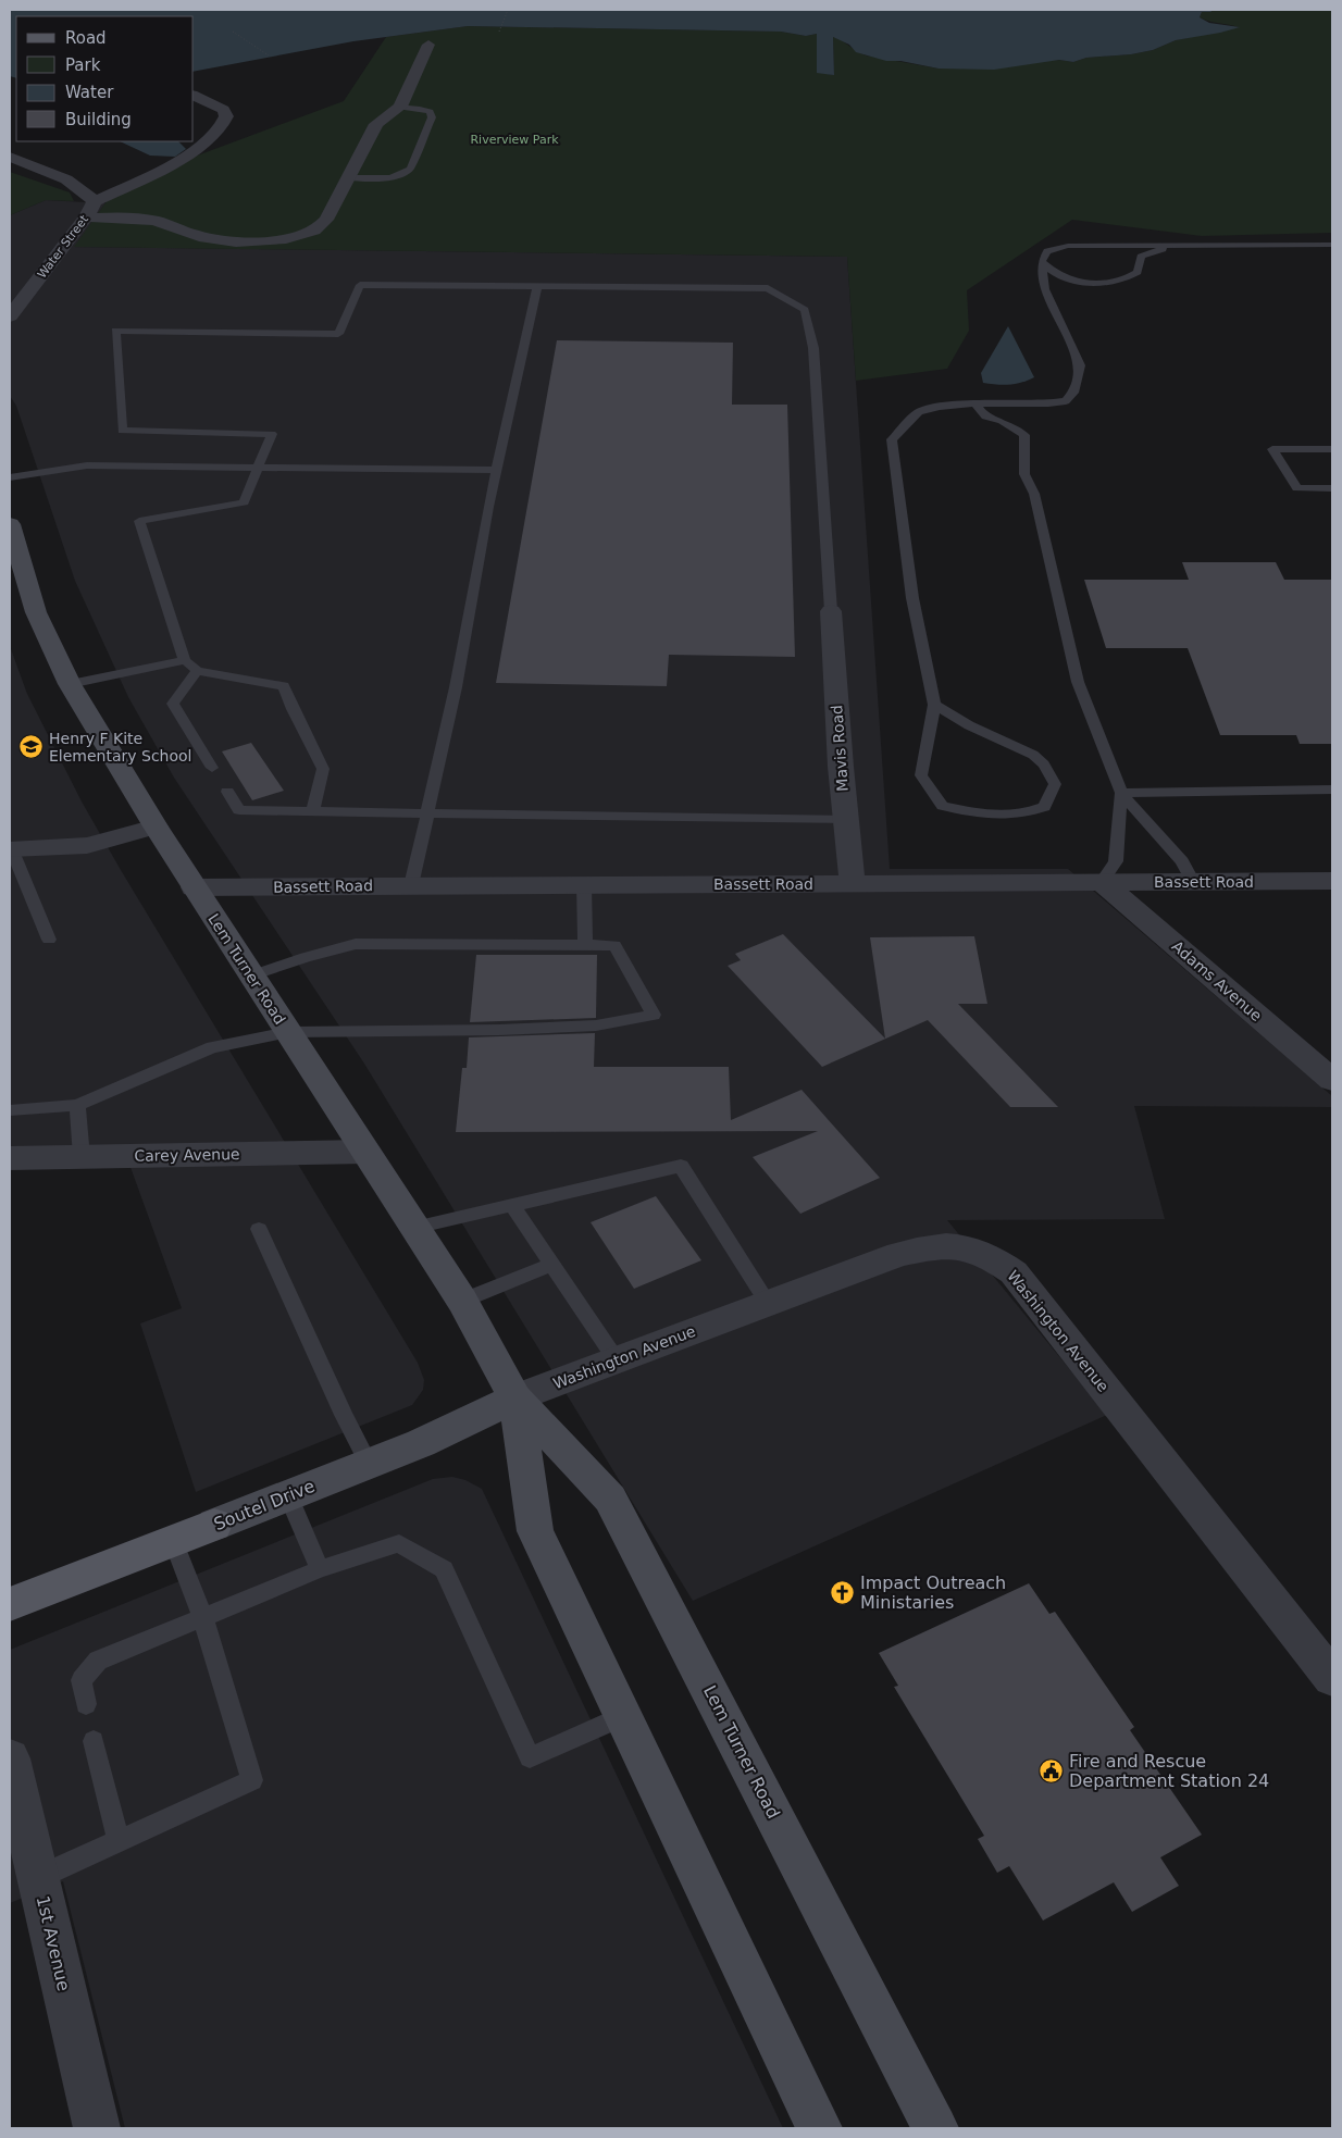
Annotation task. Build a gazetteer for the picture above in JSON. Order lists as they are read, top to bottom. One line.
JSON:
{"streets":{"main road":["Lem Turner Road","Soutel Drive"],"street":["Water Street","Mavis Road","Bassett Road","Adams Avenue","Carey Avenue","Washington Avenue","1st Avenue"]},"crossings":[["Mavis Road","Bassett Road"],["Bassett Road","Lem Turner Road"],["Bassett Road","Adams Avenue"],["Lem Turner Road","Carey Avenue"],["Lem Turner Road","Washington Avenue"],["Lem Turner Road","Soutel Drive"],["Washington Avenue","Soutel Drive"]],"parks":["Riverview Park"],"places":{"school or university":["Henry F Kite Elementary School"],"church":["Impact Outreach Ministaries"],"public building":["Fire and Rescue Department Station 24"]},"legend":["Road","Park","Water","Building"]}
